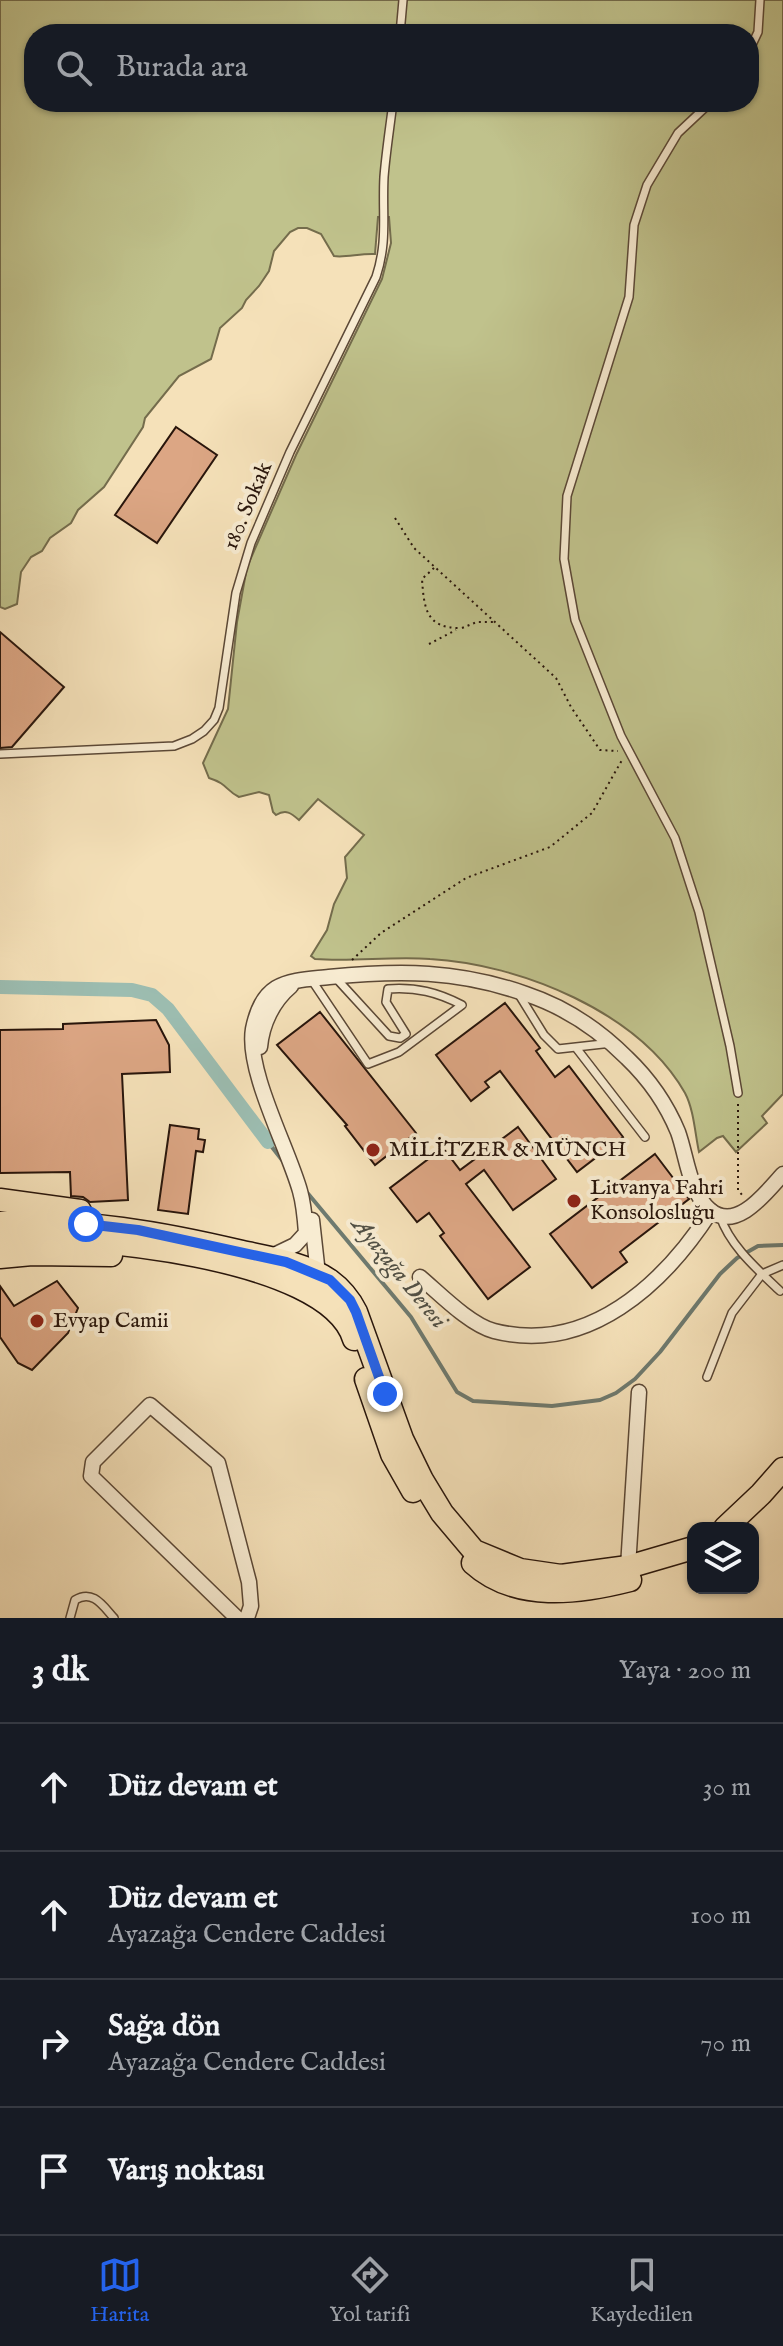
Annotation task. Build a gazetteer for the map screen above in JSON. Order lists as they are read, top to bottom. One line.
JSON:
{"streets":{"lane":["180. Sokak"]},"water":["Ayazağa Deresi"],"places":["MİLİTZER & MÜNCH","Litvanya Fahri Konsolosluğu","Evyap Camii"],"page":{"search":"Burada ara","heading":["3 dk","Yaya · 200 m"],"list":[["Düz devam et","30 m"],["Düz devam et","Ayazağa Cendere Caddesi","100 m"],["Sağa dön","Ayazağa Cendere Caddesi","70 m"],"Varış noktası"],"nav":["Harita","Yol tarifi","Kaydedilen"]}}
